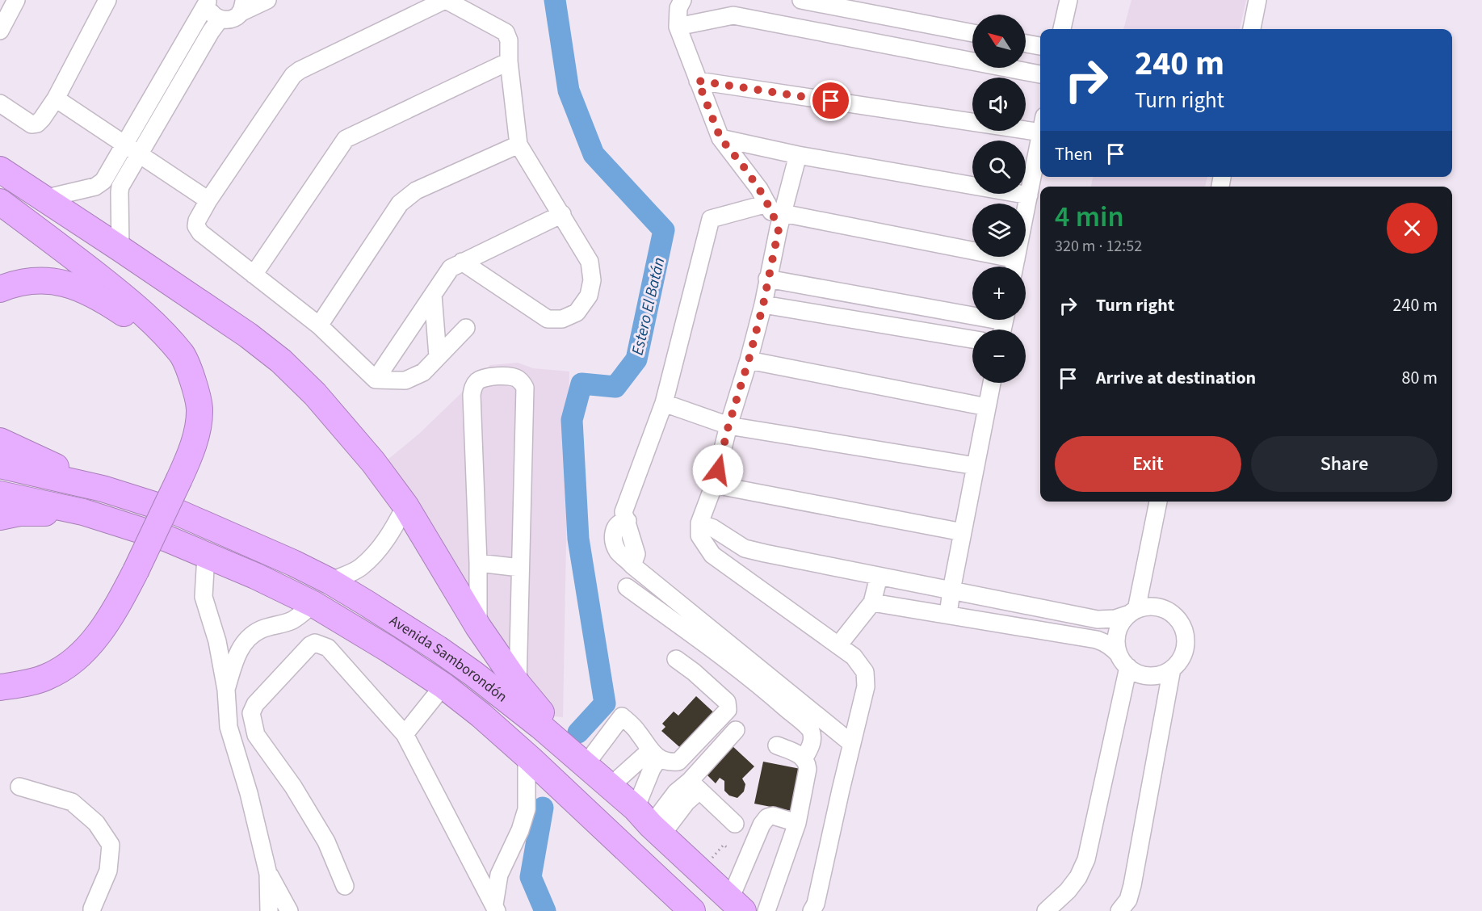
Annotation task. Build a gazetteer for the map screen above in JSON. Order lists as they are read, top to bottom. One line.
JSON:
{"streets":{"highway":["Avenida Samborondón"]},"water":["Estero El Batán"],"north":"top left","page":{"map_buttons":["+","−"],"turn":["240 m","Turn right"],"then":"Then","heading":["4 min","320 m · 12:52"],"list":[{"name":"Turn right","value":"240 m"},{"name":"Arrive at destination","value":"80 m"}],"buttons":["Exit","Share"]}}
